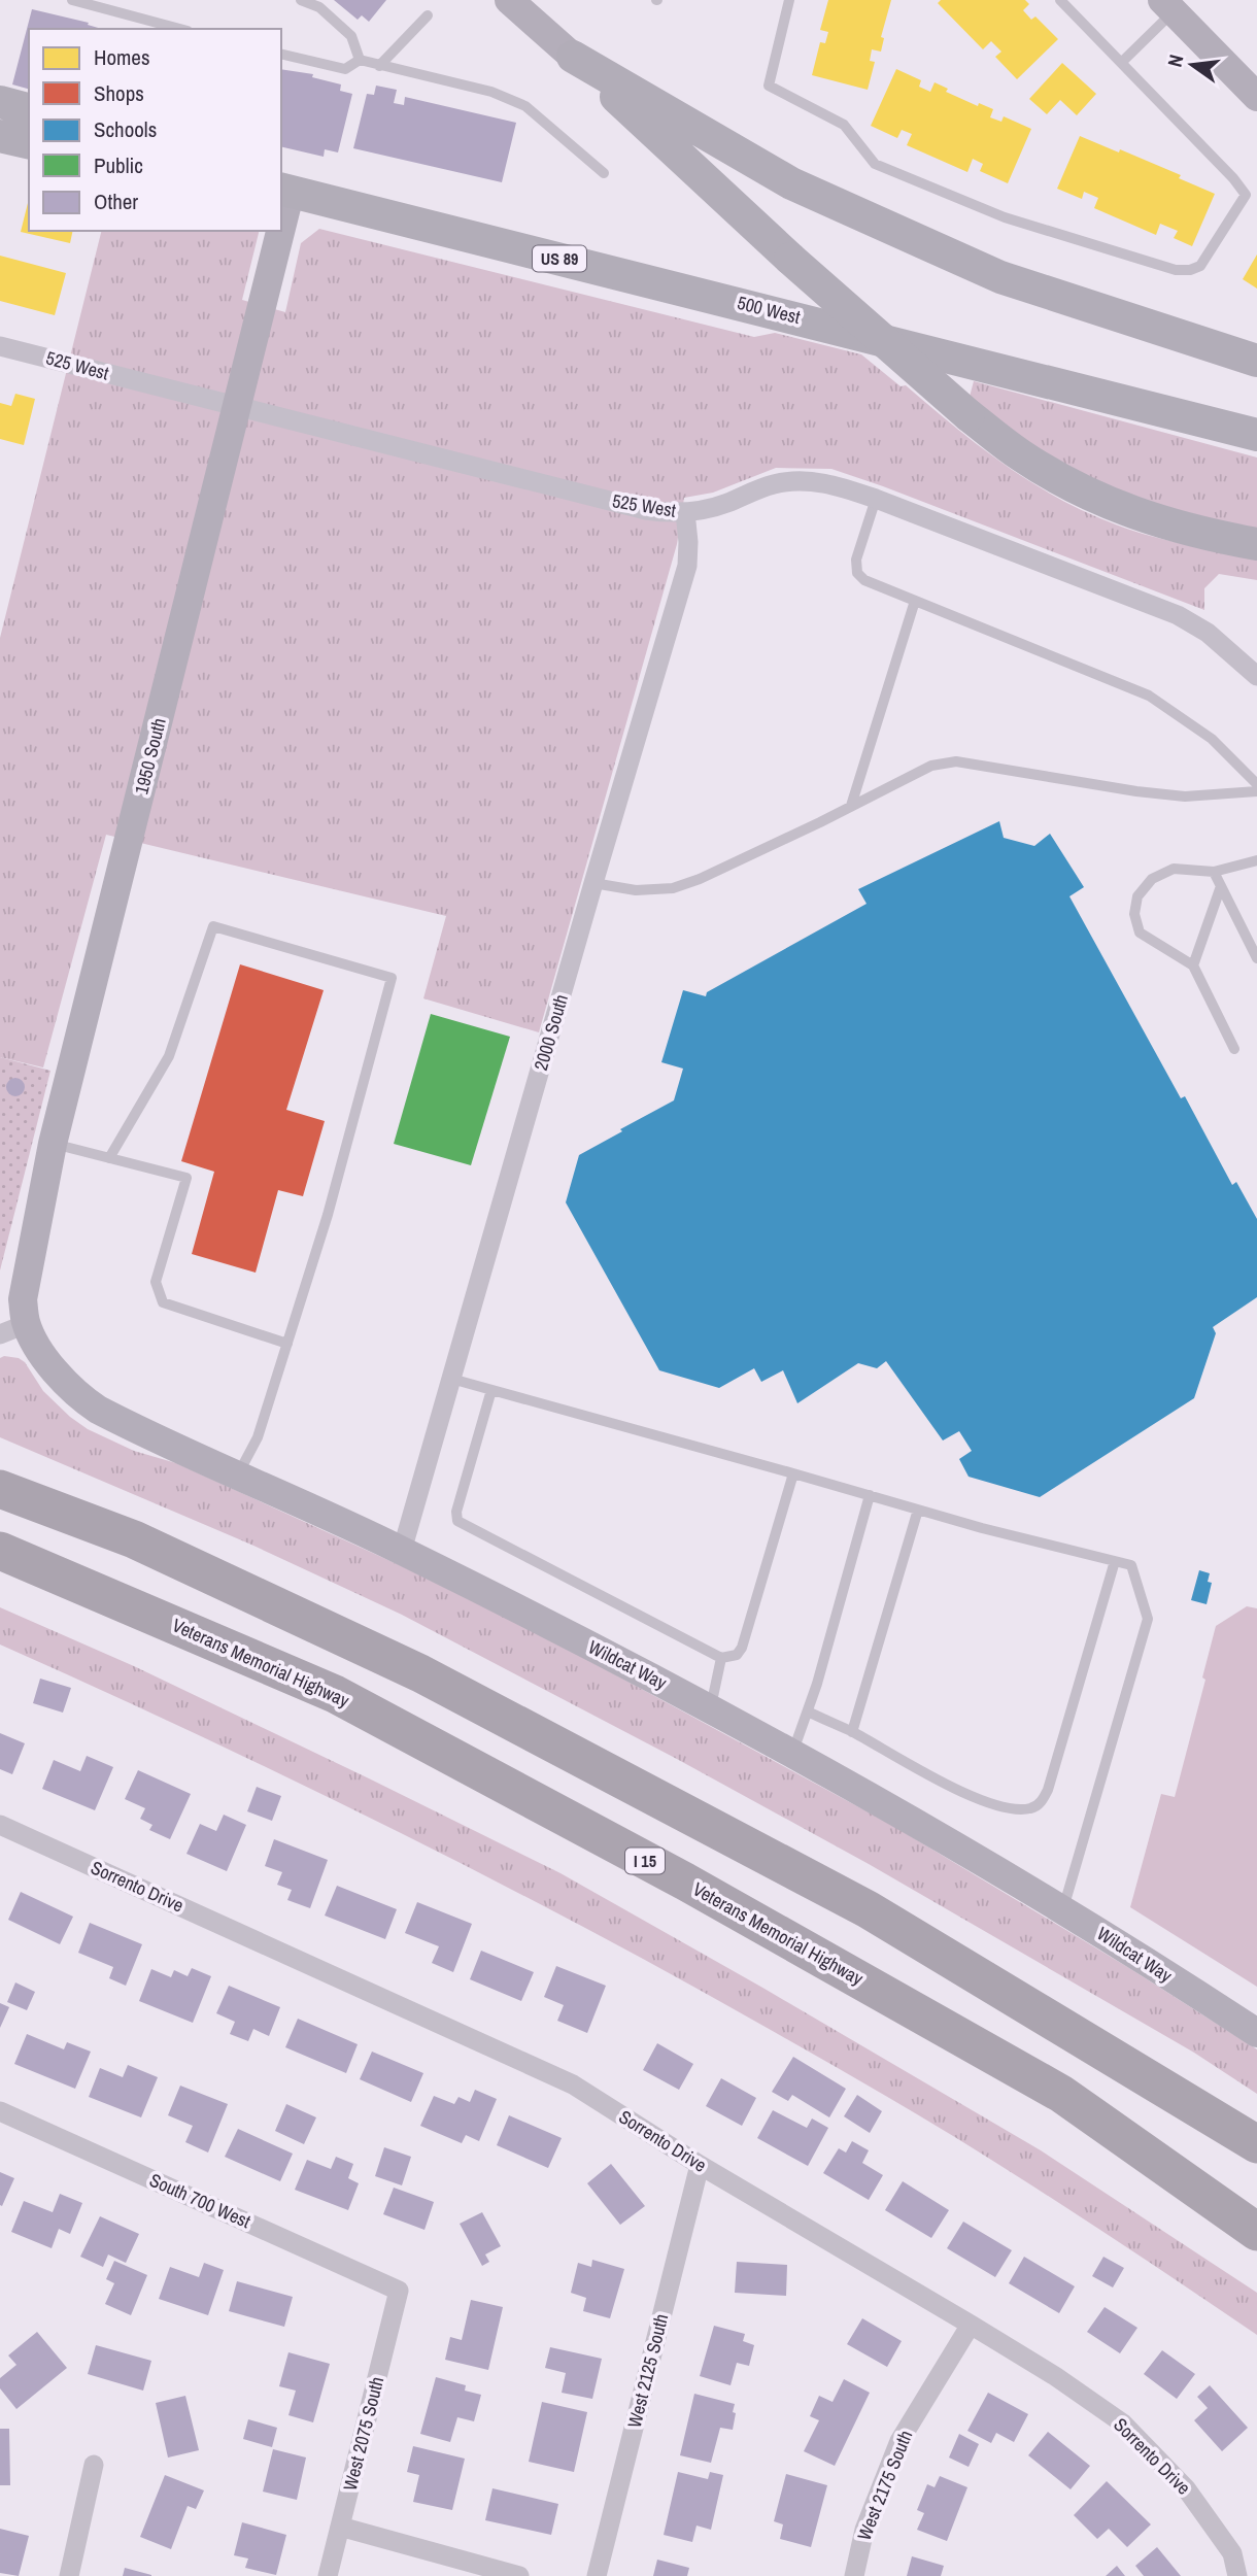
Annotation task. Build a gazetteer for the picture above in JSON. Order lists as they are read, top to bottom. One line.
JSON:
{"streets":{"highway":["Veterans Memorial Highway","I 15"],"main road":["US 89","500 West"],"street":["525 West","1950 South","2000 South","Wildcat Way","Sorrento Drive","South 700 West","West 2125 South","West 2075 South","West 2175 South"]},"crossings":[["500 West","1950 South"],["525 West","1950 South"],["525 West","2000 South"],["1950 South","Wildcat Way"],["2000 South","Wildcat Way"],["Sorrento Drive","West 2125 South"],["Sorrento Drive","West 2175 South"],["South 700 West","West 2075 South"]],"legend":["Homes","Shops","Schools","Public","Other"],"north":"left"}
